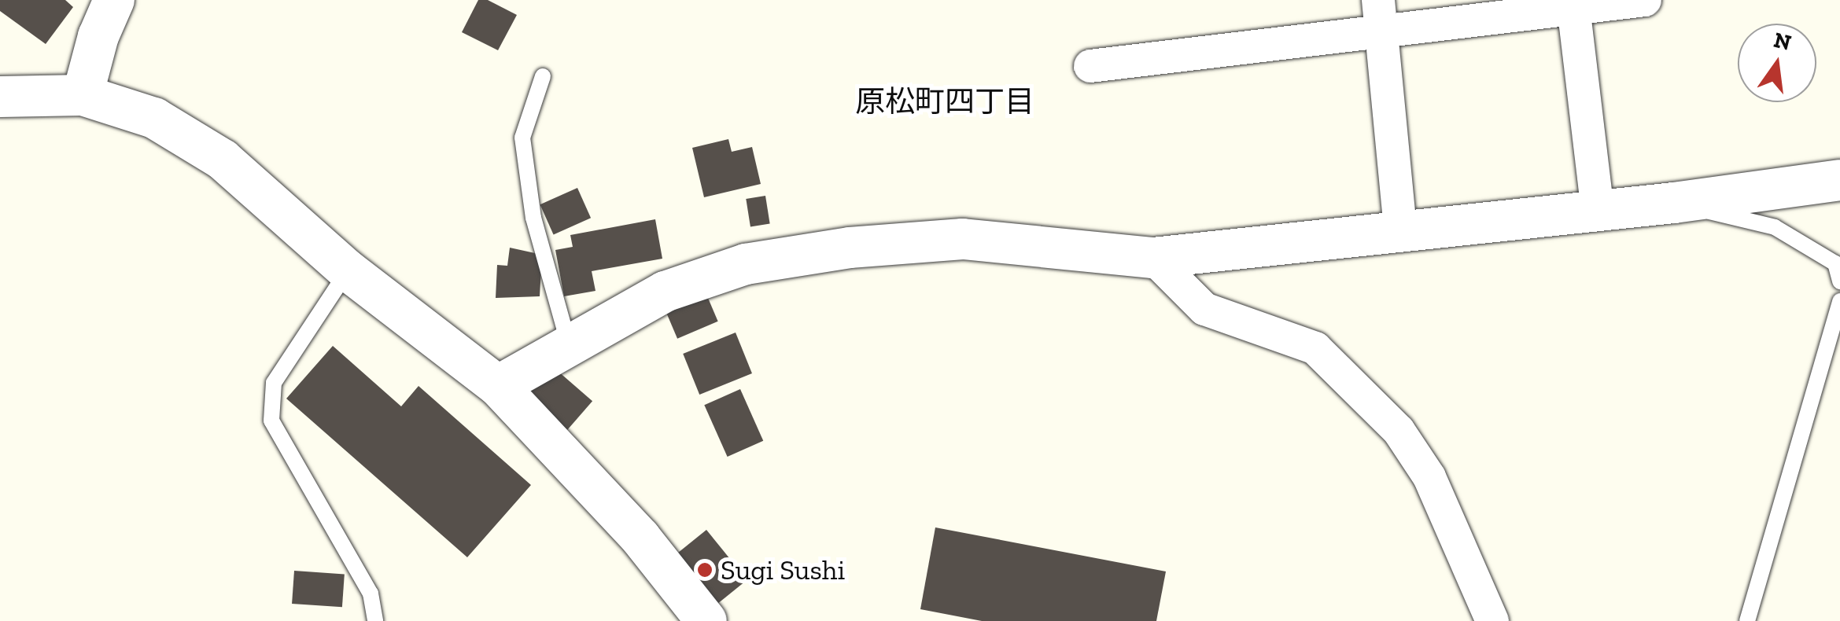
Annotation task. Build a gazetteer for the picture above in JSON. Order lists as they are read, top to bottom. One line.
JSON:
{"districts":["原松町四丁目"],"places":["Sugi Sushi"],"north":"top"}
